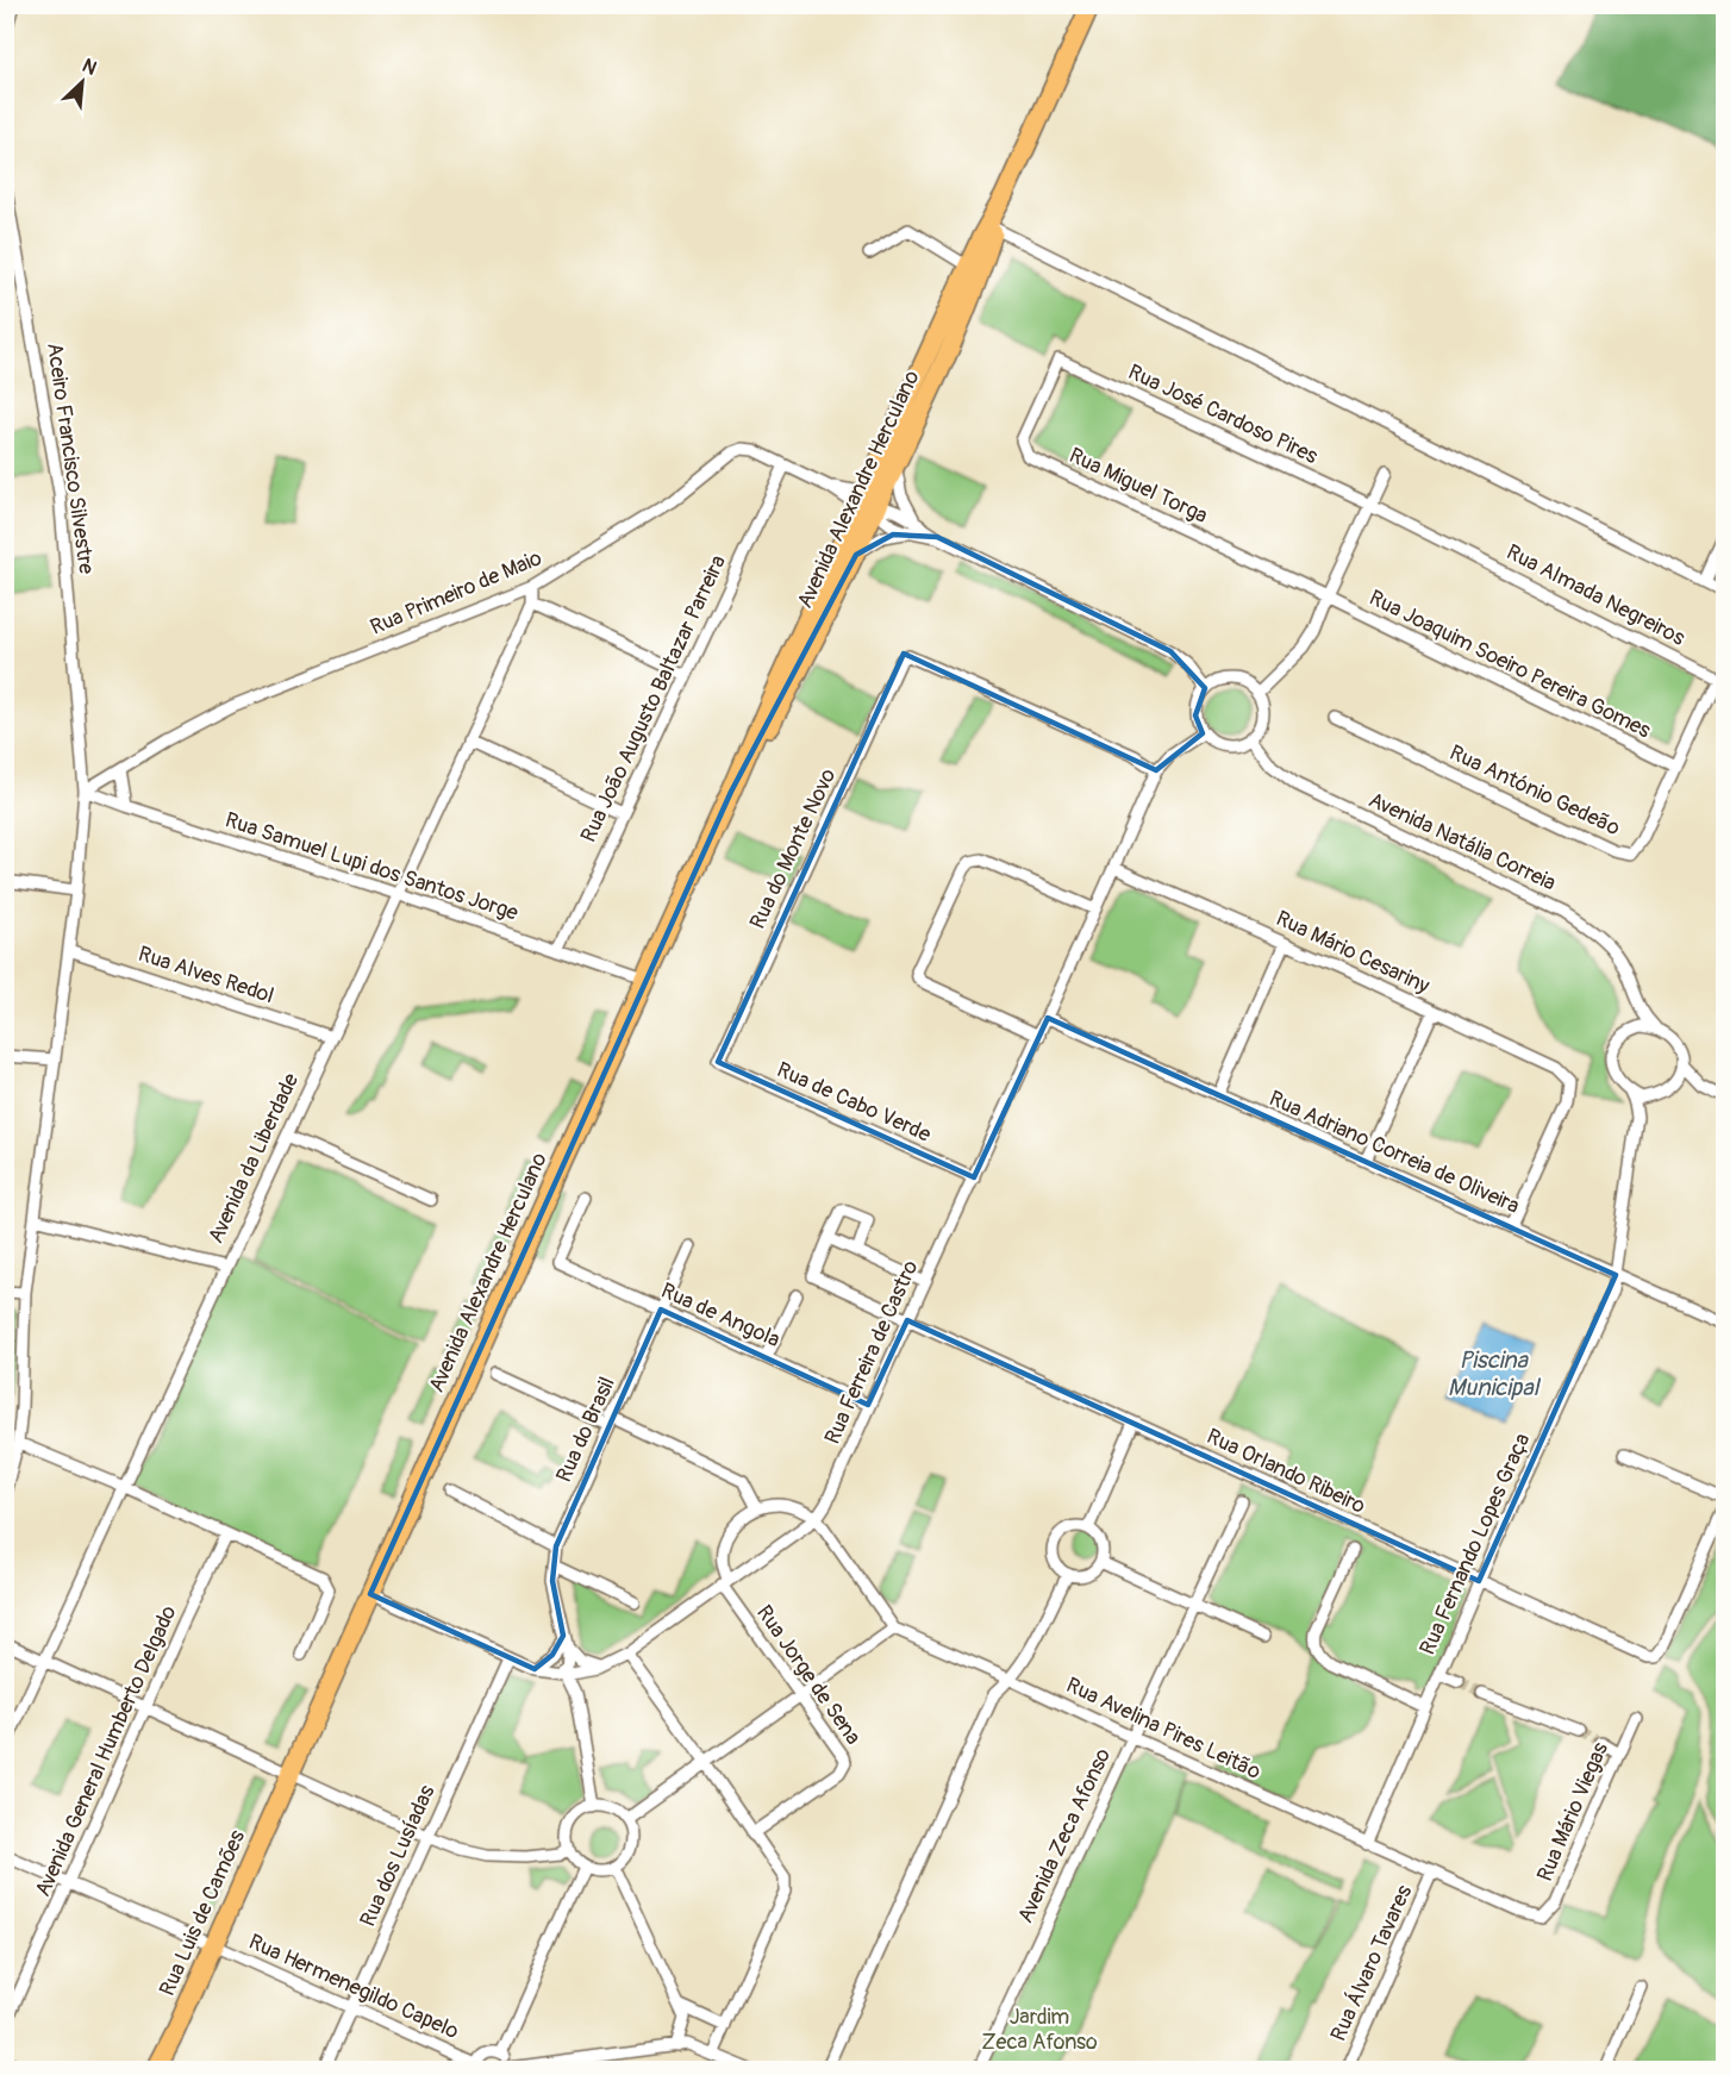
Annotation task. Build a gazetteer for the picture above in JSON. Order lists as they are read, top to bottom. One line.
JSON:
{"streets":{"main road":["Avenida Alexandre Herculano","Rua Luis de Camões"],"street":["Rua José Cardoso Pires","Aceiro Francisco Silvestre","Rua Miguel Torga","Rua Primeiro de Maio","Rua Almada Negreiros","Rua Joaquim Soeiro Pereira Gomes","Rua João Augusto Baltazar Parreira","Rua António Gedeão","Avenida Natália Correia","Rua do Monte Novo","Rua Samuel Lupi dos Santos Jorge","Rua Mário Cesariny","Rua Alves Redol","Rua de Cabo Verde","Rua Adriano Correia de Oliveira","Avenida da Liberdade","Rua de Angola","Rua Ferreira de Castro","Rua do Brasil","Rua Orlando Ribeiro","Rua Fernando Lopes Graça","Rua Jorge de Sena","Rua Avelina Pires Leitão","Avenida General Humberto Delgado","Rua Mário Viegas","Avenida Zeca Afonso","Rua dos Lusíadas","Rua Álvaro Tavares","Rua Hermenegildo Capelo"]},"crossings":[["Rua José Cardoso Pires","Rua Miguel Torga"],["Rua José Cardoso Pires","Rua Almada Negreiros"],["Aceiro Francisco Silvestre","Rua Primeiro de Maio"],["Aceiro Francisco Silvestre","Rua Samuel Lupi dos Santos Jorge"],["Aceiro Francisco Silvestre","Rua Alves Redol"],["Rua Miguel Torga","Rua Joaquim Soeiro Pereira Gomes"],["Avenida Alexandre Herculano","Rua Primeiro de Maio"],["Avenida Alexandre Herculano","Rua Samuel Lupi dos Santos Jorge"],["Avenida Alexandre Herculano","Rua Ferreira de Castro"],["Avenida Alexandre Herculano","Rua Luis de Camões"],["Rua Primeiro de Maio","Rua João Augusto Baltazar Parreira"],["Rua Primeiro de Maio","Rua Samuel Lupi dos Santos Jorge"],["Rua Primeiro de Maio","Avenida da Liberdade"],["Rua Almada Negreiros","Rua Joaquim Soeiro Pereira Gomes"],["Rua Almada Negreiros","Rua António Gedeão"],["Rua Joaquim Soeiro Pereira Gomes","Rua António Gedeão"],["Rua João Augusto Baltazar Parreira","Rua Samuel Lupi dos Santos Jorge"],["Avenida Natália Correia","Rua Ferreira de Castro"],["Avenida Natália Correia","Rua Fernando Lopes Graça"],["Rua do Monte Novo","Rua de Cabo Verde"],["Rua do Monte Novo","Rua Ferreira de Castro"],["Rua Samuel Lupi dos Santos Jorge","Avenida da Liberdade"],["Rua Mário Cesariny","Rua Adriano Correia de Oliveira"],["Rua Mário Cesariny","Rua Ferreira de Castro"],["Rua Alves Redol","Avenida da Liberdade"],["Rua de Cabo Verde","Rua Ferreira de Castro"],["Rua Adriano Correia de Oliveira","Rua Ferreira de Castro"],["Rua Adriano Correia de Oliveira","Rua Fernando Lopes Graça"],["Rua de Angola","Rua Ferreira de Castro"],["Rua de Angola","Rua do Brasil"],["Rua Ferreira de Castro","Rua do Brasil"],["Rua Ferreira de Castro","Rua Orlando Ribeiro"],["Rua Ferreira de Castro","Rua Jorge de Sena"],["Rua Ferreira de Castro","Rua dos Lusíadas"],["Rua Orlando Ribeiro","Rua Fernando Lopes Graça"],["Rua Fernando Lopes Graça","Rua Avelina Pires Leitão"],["Rua Avelina Pires Leitão","Rua Mário Viegas"],["Rua Avelina Pires Leitão","Avenida Zeca Afonso"],["Rua Avelina Pires Leitão","Rua Álvaro Tavares"],["Avenida General Humberto Delgado","Rua Hermenegildo Capelo"],["Rua dos Lusíadas","Rua Hermenegildo Capelo"],["Rua Luis de Camões","Rua Hermenegildo Capelo"]],"water":["Piscina Municipal"],"parks":["Jardim Zeca Afonso"],"north":"top right"}
